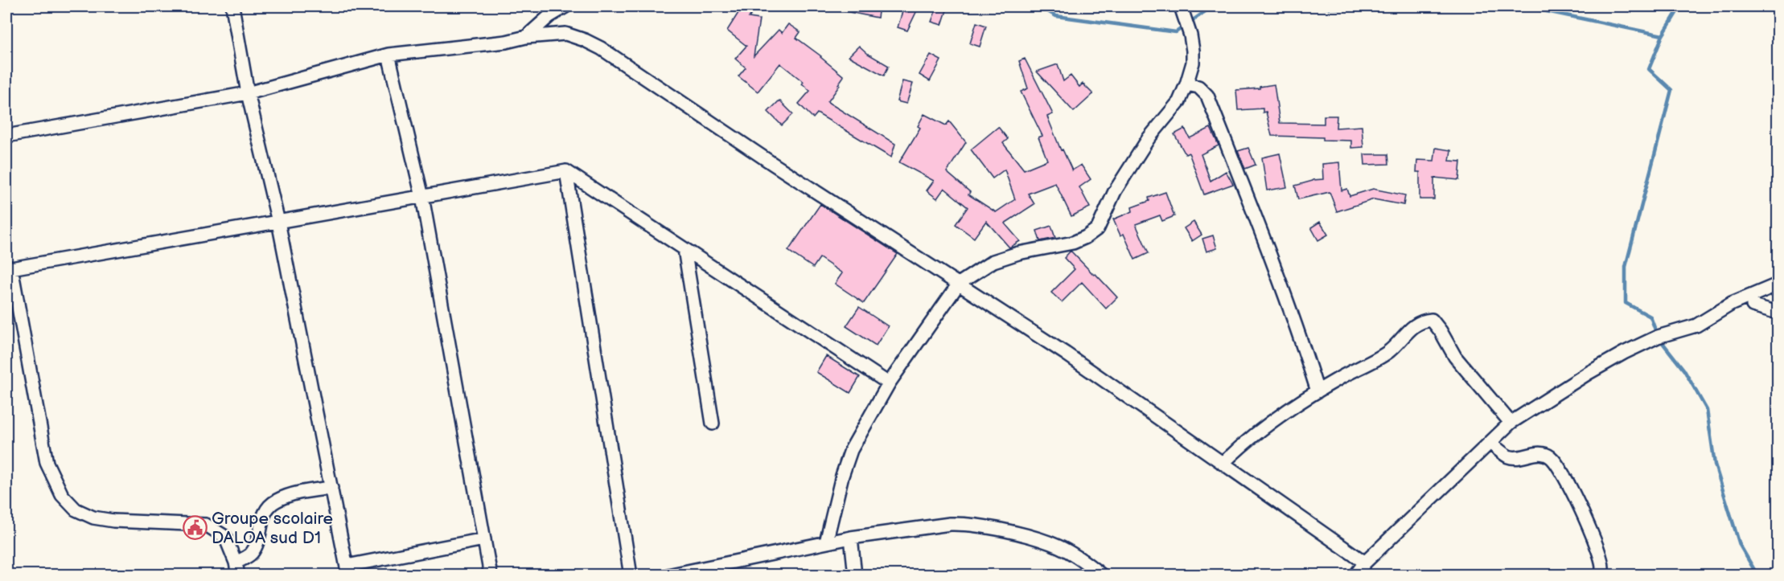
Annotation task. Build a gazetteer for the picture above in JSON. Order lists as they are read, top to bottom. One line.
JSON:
{"places":{"public building":["Groupe scolaire DALOA sud D1"]}}
